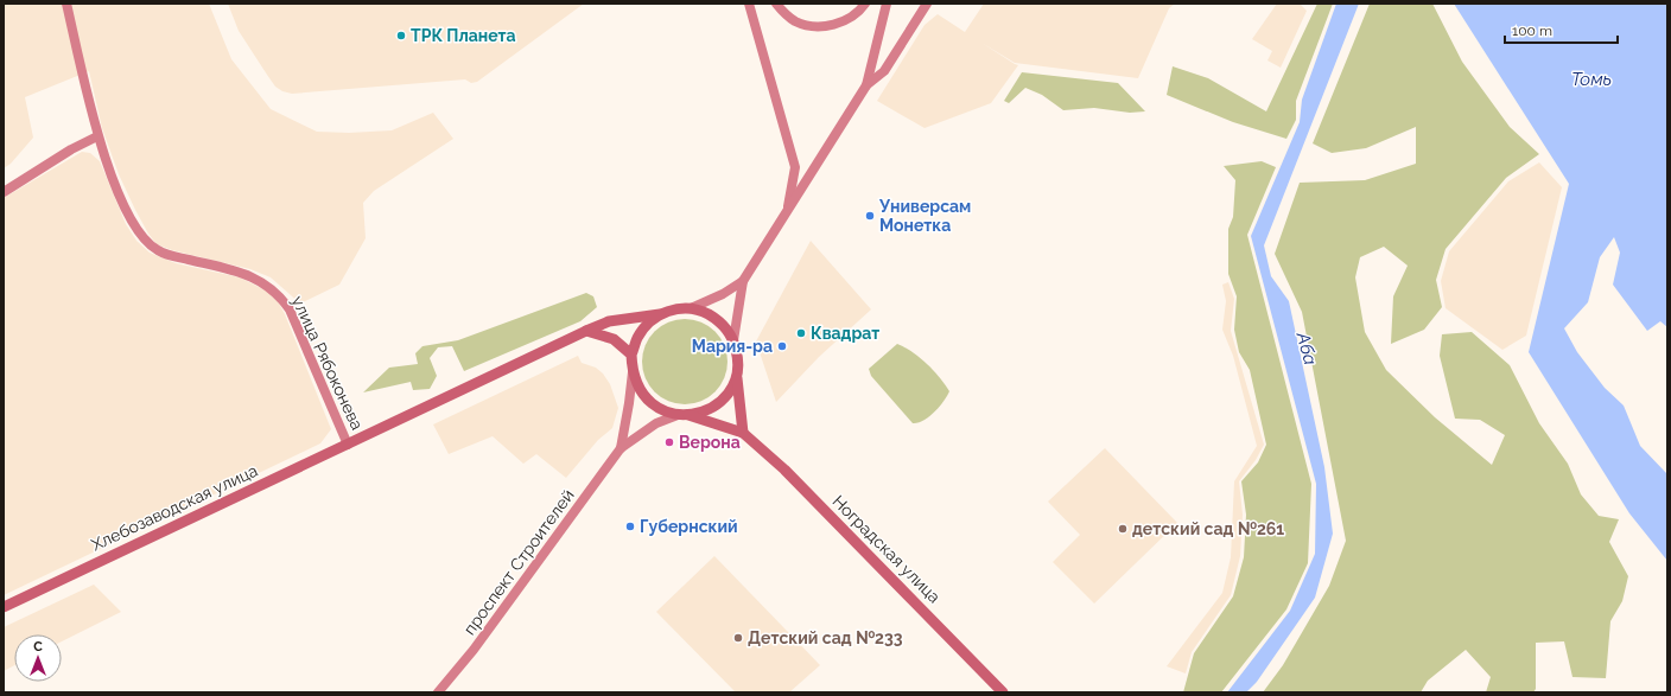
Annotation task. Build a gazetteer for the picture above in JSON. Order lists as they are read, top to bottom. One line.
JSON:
{"streets":{"main road":["улица Рябоконева","Хлебозаводская улица","Ноградская улица","проспект Строителей"]},"crossings":[["улица Рябоконева","Хлебозаводская улица"]],"water":["Томь","Аба"],"places":["ТРК Планета","Универсам Монетка","Квадрат","Мария-ра","Верона","Губернский","детский сад №261","Детский сад №233"],"scale_bar":"100 m","north":"top"}
